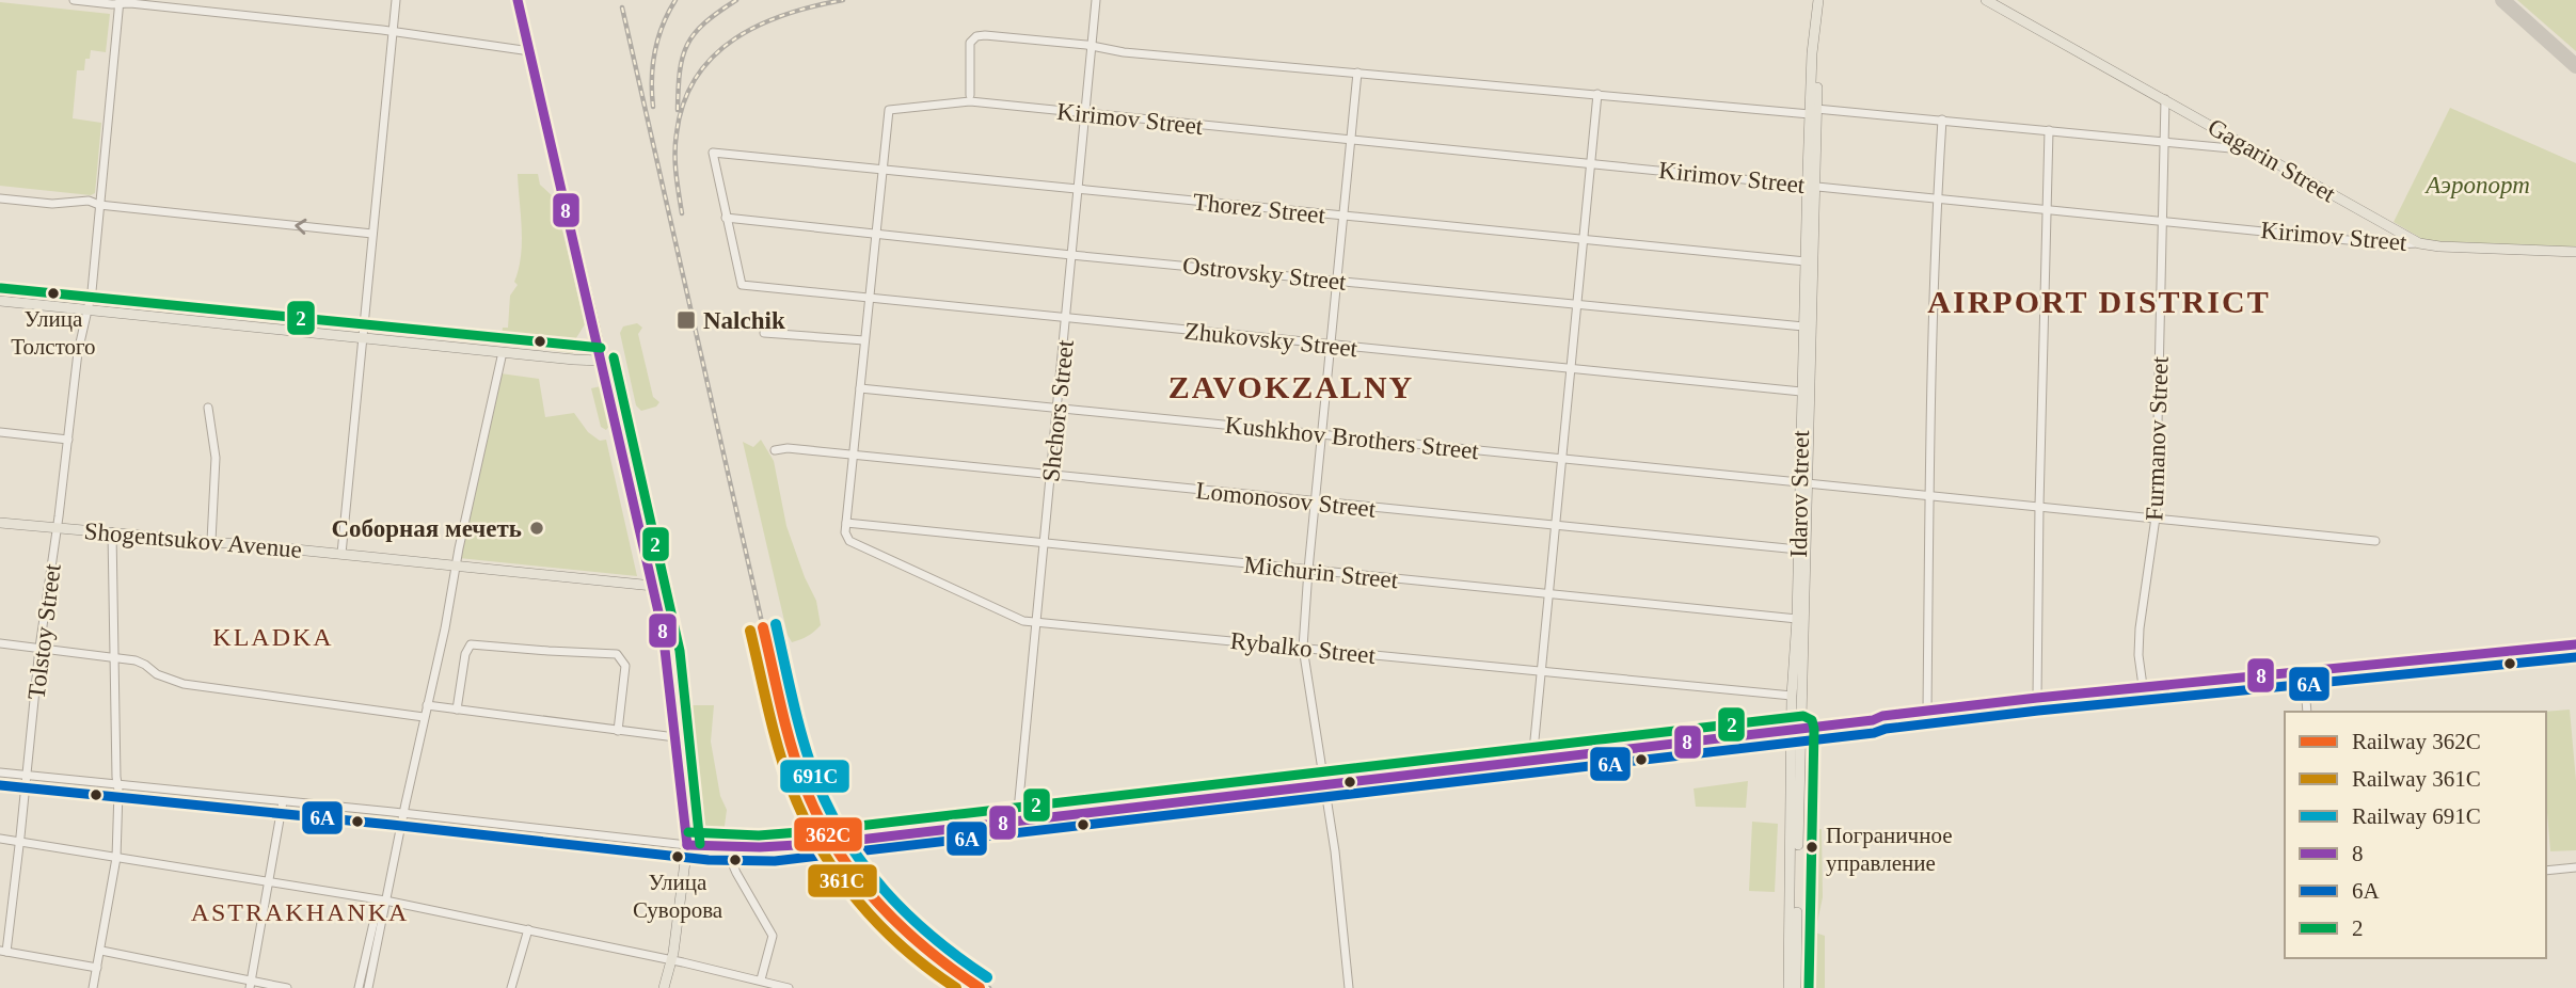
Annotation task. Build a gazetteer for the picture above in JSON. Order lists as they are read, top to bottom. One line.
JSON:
{"streets":{"main road":["Kirimov Street","Gagarin Street","Idarov Street","Shogentsukov Avenue"],"street":["Thorez Street","Ostrovsky Street","Zhukovsky Street","Shchors Street","Kushkhov Brothers Street","Furmanov Street","Lomonosov Street","Michurin Street","Tolstoy Street","Rybalko Street"]},"crossings":[["Kirimov Street","Gagarin Street"],["Kirimov Street","Thorez Street"],["Kirimov Street","Shchors Street"],["Kirimov Street","Furmanov Street"],["Kirimov Street","Idarov Street"],["Gagarin Street","Furmanov Street"],["Thorez Street","Ostrovsky Street"],["Thorez Street","Zhukovsky Street"],["Thorez Street","Shchors Street"],["Thorez Street","Idarov Street"],["Ostrovsky Street","Zhukovsky Street"],["Ostrovsky Street","Shchors Street"],["Ostrovsky Street","Idarov Street"],["Zhukovsky Street","Shchors Street"],["Zhukovsky Street","Idarov Street"],["Shchors Street","Kushkhov Brothers Street"],["Shchors Street","Lomonosov Street"],["Shchors Street","Michurin Street"],["Shchors Street","Rybalko Street"],["Kushkhov Brothers Street","Furmanov Street"],["Kushkhov Brothers Street","Idarov Street"],["Idarov Street","Lomonosov Street"],["Idarov Street","Michurin Street"],["Idarov Street","Rybalko Street"],["Shogentsukov Avenue","Tolstoy Street"],["Michurin Street","Rybalko Street"]],"districts":["AIRPORT DISTRICT","ZAVOKZALNY","KLADKA","ASTRAKHANKA"],"parks":["Аэропорт"],"places":{"other":["Улица Толстого","Соборная мечеть","Пограничное управление","Улица Суворова"],"transit":["Nalchik"]},"lines":["transit line 8","transit line 2","rail line 691С","rail line 362С","rail line 361С","transit line 6А"],"legend":["Railway 362С","Railway 361С","Railway 691С","8","6А","2"]}
